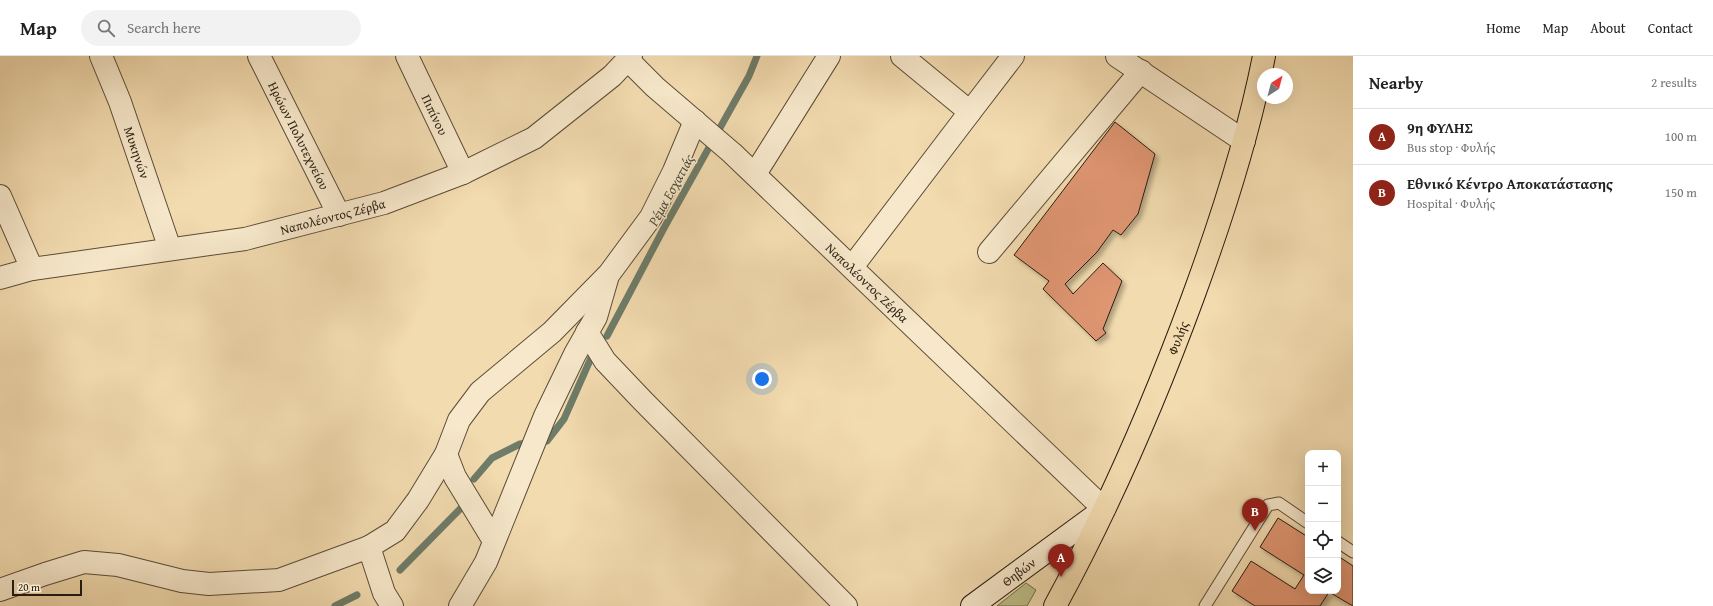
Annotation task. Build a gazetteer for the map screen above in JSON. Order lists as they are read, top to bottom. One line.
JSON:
{"streets":{"main road":["Φυλής"],"street":["Πιπίνου","Ηρώων Πολυτεχνείου","Μυκηνών","Ναπολέοντος Ζέρβα","Θηβών"]},"crossings":[["Πιπίνου","Ναπολέοντος Ζέρβα"],["Ηρώων Πολυτεχνείου","Ναπολέοντος Ζέρβα"],["Μυκηνών","Ναπολέοντος Ζέρβα"],["Ναπολέοντος Ζέρβα","Φυλής"],["Ναπολέοντος Ζέρβα","Θηβών"],["Φυλής","Θηβών"]],"water":["Ρέμα Εσχατιάς"],"scale_bar":"20 m","north":"top right","page":{"header":"Map","search":"Search here","nav":["Home","Map","About","Contact"],"heading":["Nearby","2 results"],"list":[{"mark":"A","name":"9η ΦΥΛΗΣ","note":"Bus stop · Φυλής","value":"100 m"},{"mark":"B","name":"Εθνικό Κέντρο Αποκατάστασης","note":"Hospital · Φυλής","value":"150 m"}],"map_buttons":["+","−"],"pins":["B","A"],"scale":"20 m"}}
